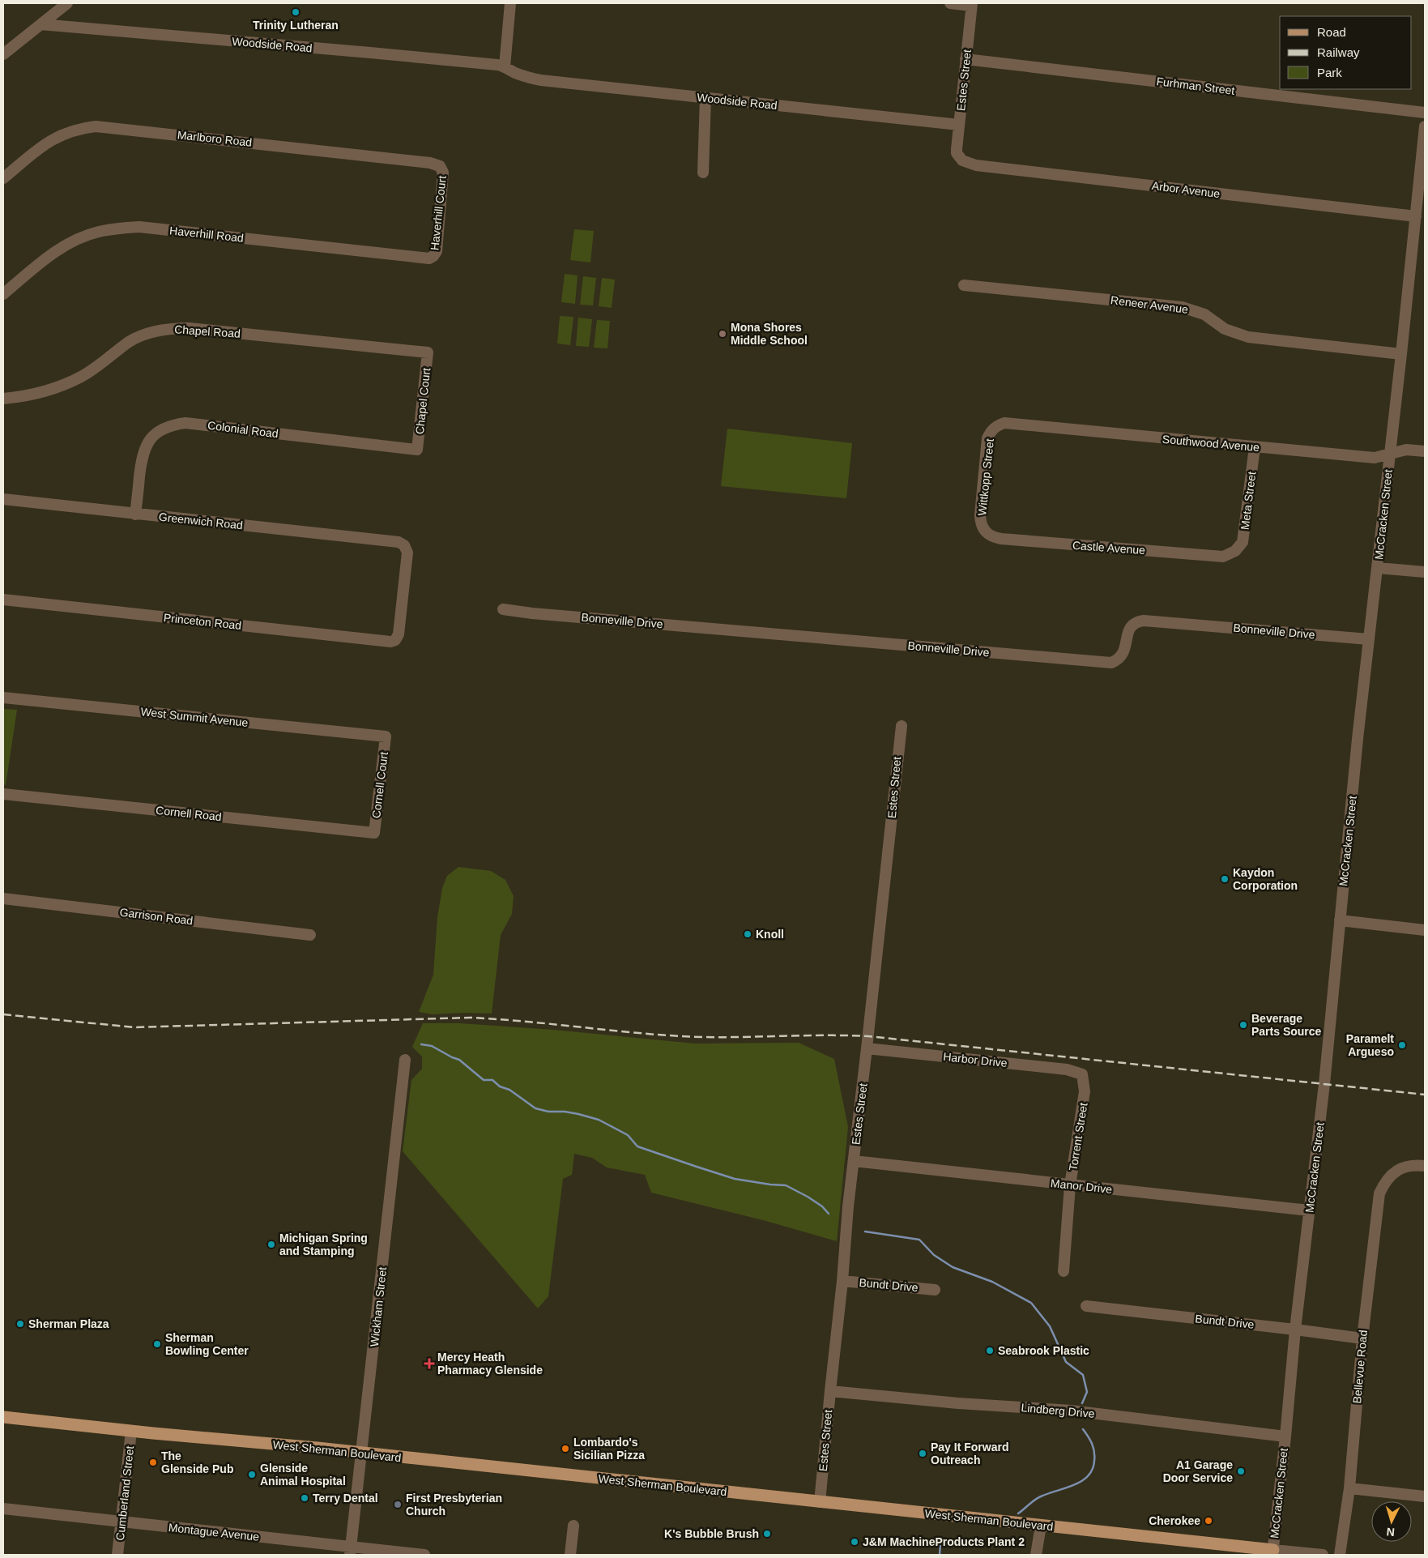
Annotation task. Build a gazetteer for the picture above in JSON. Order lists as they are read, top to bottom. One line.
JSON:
{"streets":{"main road":["West Sherman Boulevard"],"street":["Woodside Road","Estes Street","Furhman Street","Marlboro Road","Arbor Avenue","Haverhill Court","Haverhill Road","Reneer Avenue","Chapel Road","Chapel Court","Colonial Road","Southwood Avenue","Wittkopp Street","Meta Street","McCracken Street","Greenwich Road","Castle Avenue","Bonneville Drive","Princeton Road","West Summit Avenue","Cornell Court","Cornell Road","Garrison Road","Harbor Drive","Torrent Street","Manor Drive","Bundt Drive","Wickham Street","Bellevue Road","Lindberg Drive","Cumberland Street","Montague Avenue"]},"crossings":[["Woodside Road","Estes Street"],["Estes Street","Furhman Street"],["Estes Street","Arbor Avenue"],["Estes Street","Harbor Drive"],["Estes Street","Manor Drive"],["Estes Street","Bundt Drive"],["Estes Street","Lindberg Drive"],["Estes Street","West Sherman Boulevard"],["Marlboro Road","Haverhill Court"],["Arbor Avenue","McCracken Street"],["Haverhill Court","Haverhill Road"],["Reneer Avenue","McCracken Street"],["Chapel Road","Chapel Court"],["Chapel Court","Colonial Road"],["Colonial Road","Greenwich Road"],["Southwood Avenue","Wittkopp Street"],["Southwood Avenue","Meta Street"],["Southwood Avenue","McCracken Street"],["Wittkopp Street","Castle Avenue"],["Meta Street","Castle Avenue"],["McCracken Street","Bonneville Drive"],["McCracken Street","Manor Drive"],["McCracken Street","Bundt Drive"],["McCracken Street","Lindberg Drive"],["McCracken Street","West Sherman Boulevard"],["Greenwich Road","Princeton Road"],["West Summit Avenue","Cornell Court"],["Cornell Court","Cornell Road"],["Harbor Drive","Torrent Street"],["Torrent Street","Manor Drive"],["Bundt Drive","Bellevue Road"],["Wickham Street","West Sherman Boulevard"],["Wickham Street","Montague Avenue"],["West Sherman Boulevard","Cumberland Street"],["Cumberland Street","Montague Avenue"]],"places":{"other":["Trinity Lutheran","Mona Shores Middle School","Kaydon Corporation","Knoll","Beverage Parts Source","Paramelt Argueso","Michigan Spring and Stamping","Sherman Plaza","Sherman Bowling Center","Seabrook Plastic","Lombardo's Sicilian Pizza","Pay It Forward Outreach","The Glenside Pub","A1 Garage Door Service","Glenside Animal Hospital","Terry Dental","First Presbyterian Church","Cherokee","K's Bubble Brush","J&M MachineProducts Plant 2"],"health":["Mercy Heath Pharmacy Glenside"]},"legend":["Road","Railway","Park"],"north":"bottom"}
